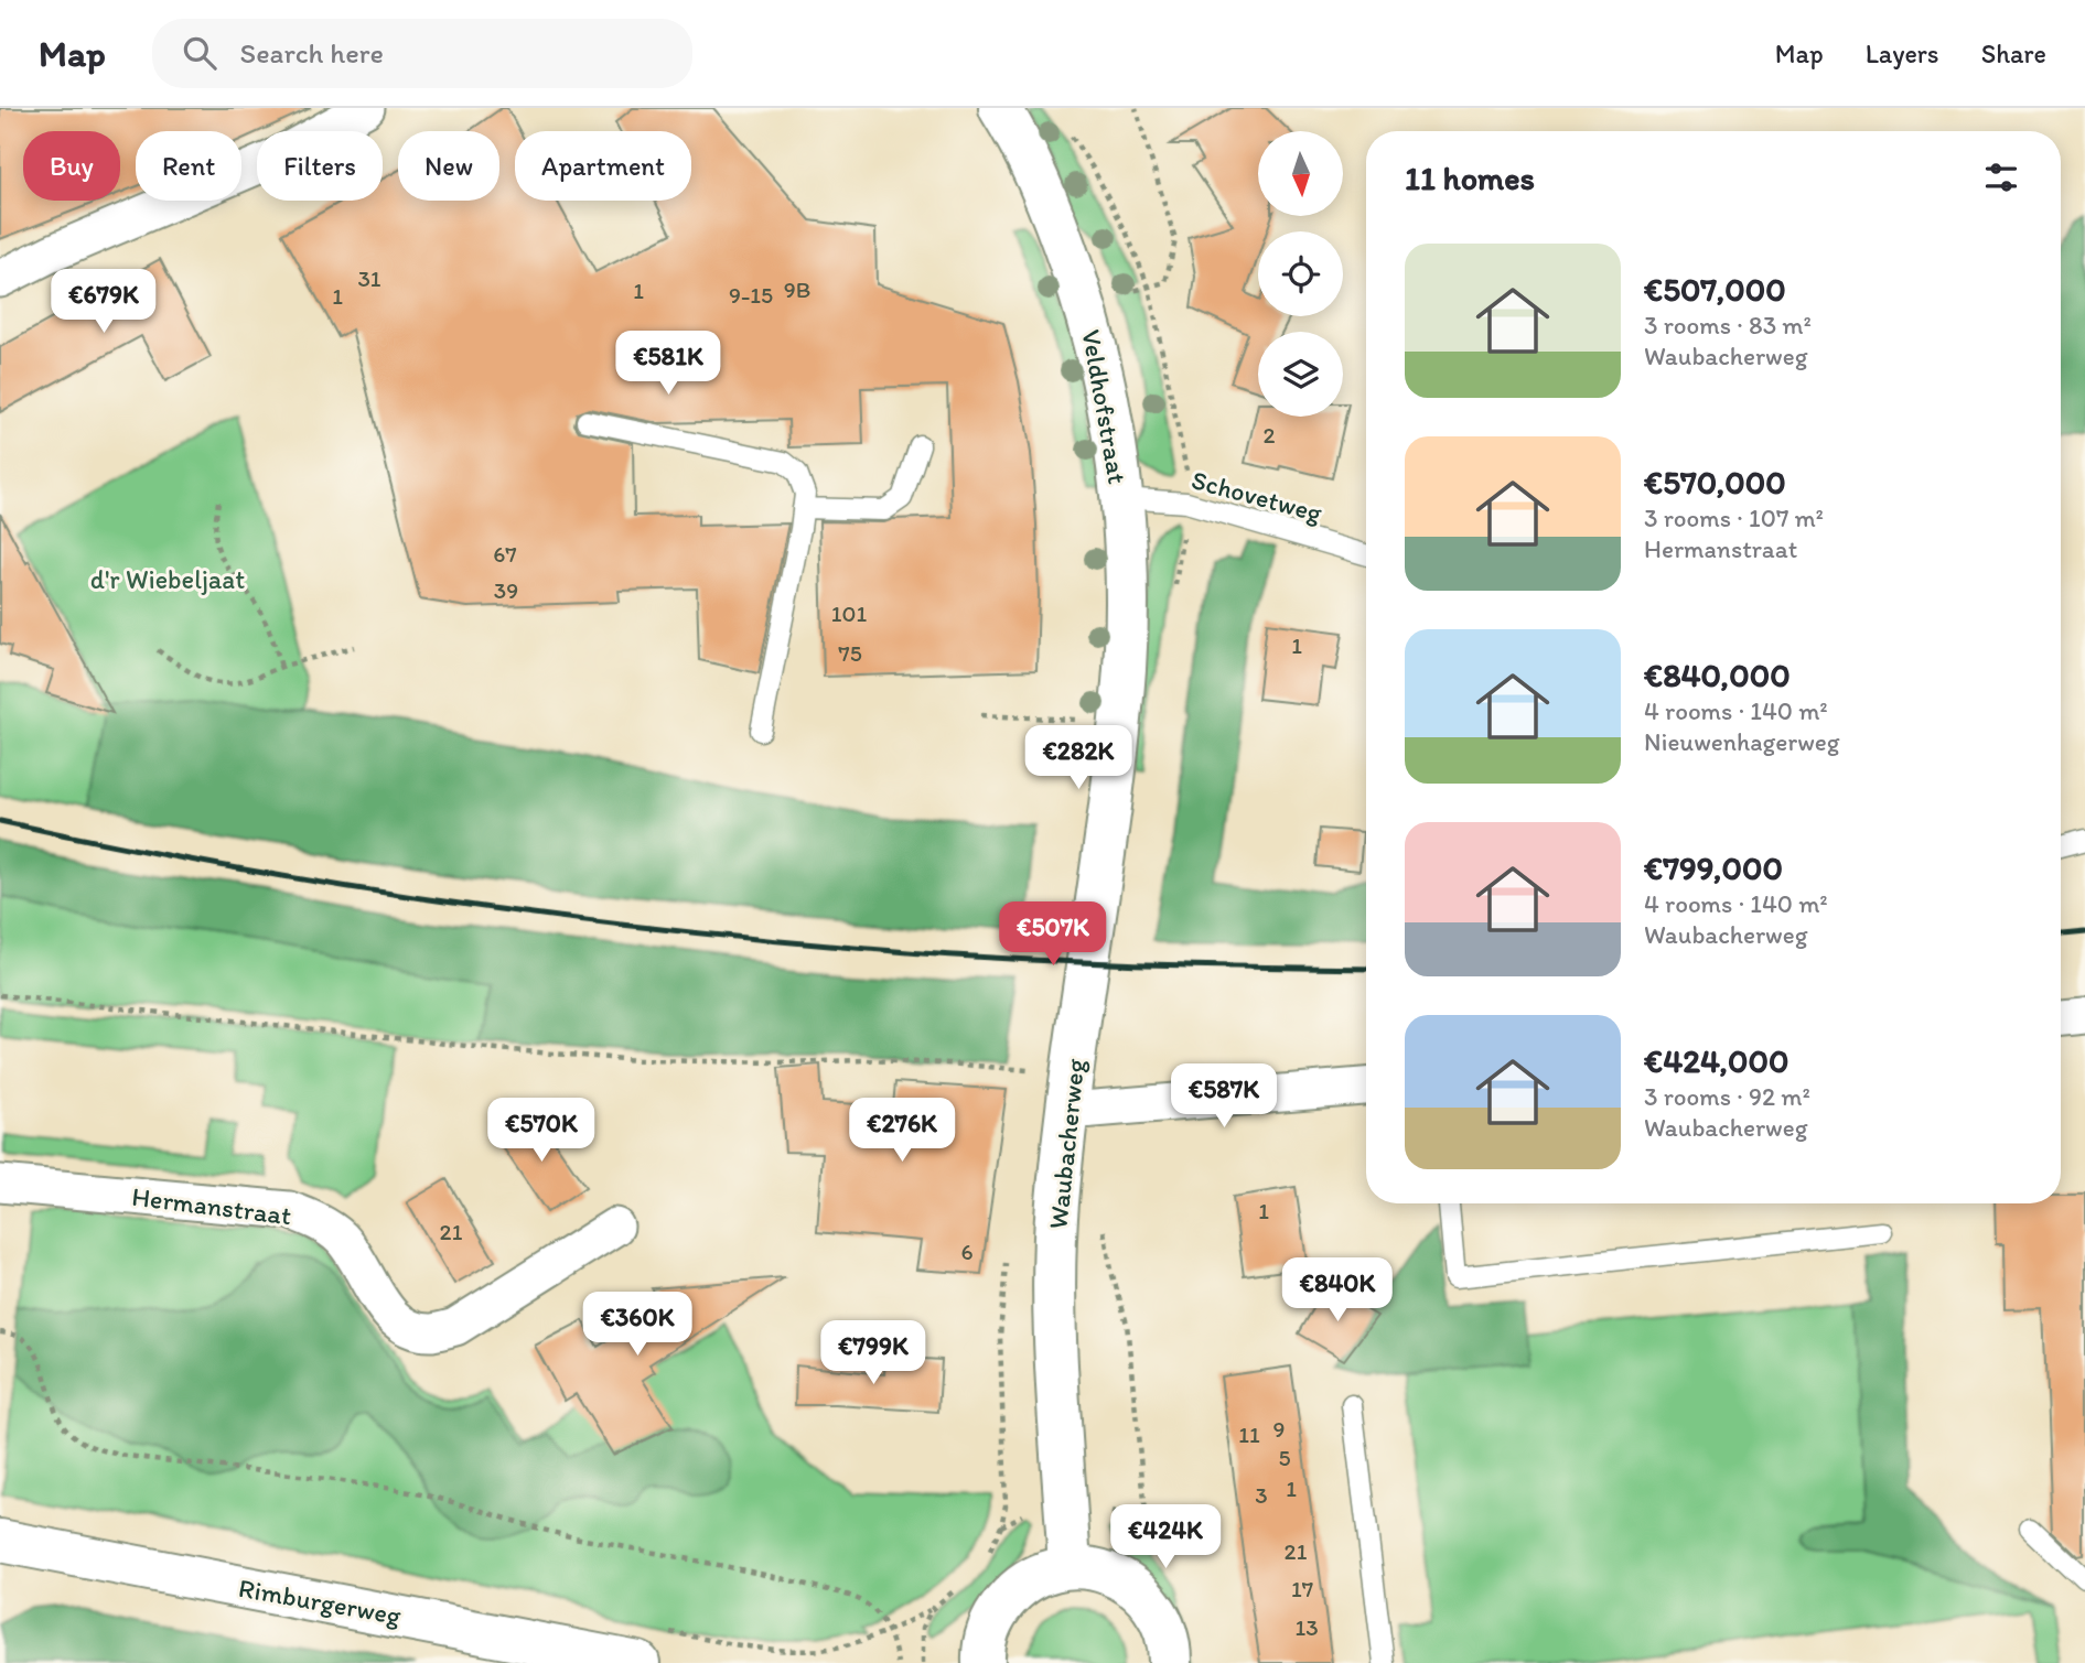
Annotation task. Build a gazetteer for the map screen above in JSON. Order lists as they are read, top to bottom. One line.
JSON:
{"streets":{"street":["Veldhofstraat","Waubacherweg","Hermanstraat","Rimburgerweg"],"lane":["Schovetweg"]},"crossings":[["Veldhofstraat","Schovetweg"],["Veldhofstraat","Waubacherweg"]],"parks":["d'r Wiebeljaat"],"house_numbers":["31","9B","1","9-15","1","2","67","39","101","1","75","1","21","6","9","11","5","1","3","21","17","13"],"north":"bottom","page":{"header":"Map","search":"Search here","nav":["Map","Layers","Share"],"chip":["Buy","Rent","Filters","New","Apartment"],"heading":"11 homes","list":[{"name":"€507,000","note":"3 rooms · 83 m² · Waubacherweg"},{"name":"€570,000","note":"3 rooms · 107 m² · Hermanstraat"},{"name":"€840,000","note":"4 rooms · 140 m² · Nieuwenhagerweg"},{"name":"€799,000","note":"4 rooms · 140 m² · Waubacherweg"},{"name":"€424,000","note":"3 rooms · 92 m² · Waubacherweg"}],"price":["€679K","€581K","€282K","€507K","€587K","€570K","€276K","€840K","€360K","€799K","€424K"]}}
